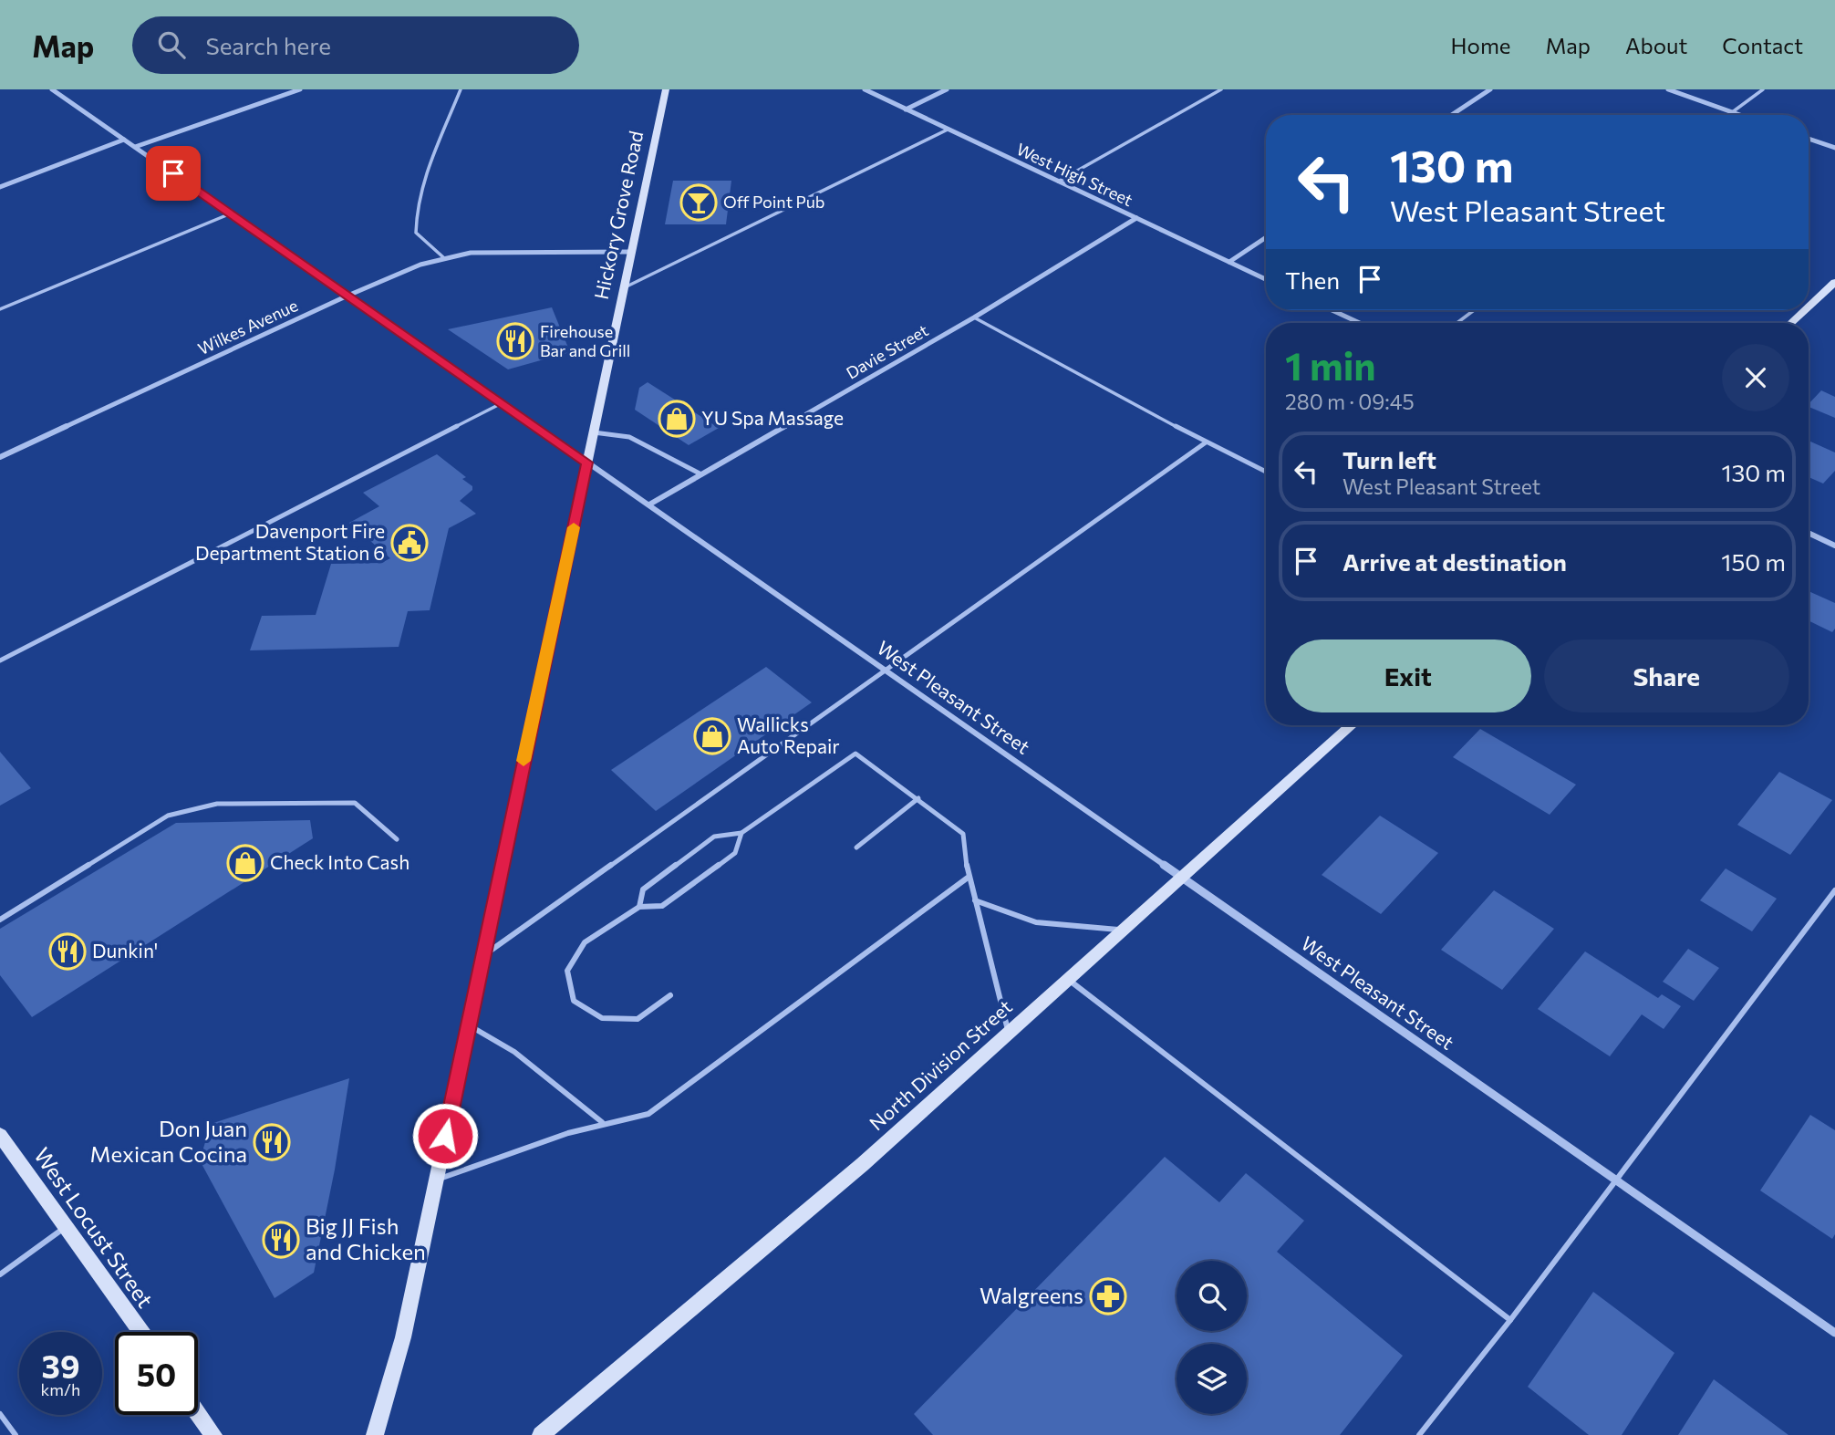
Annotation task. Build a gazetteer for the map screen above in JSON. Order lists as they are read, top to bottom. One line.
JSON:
{"streets":{"main road":["Hickory Grove Road","North Division Street","West Locust Street"],"street":["West High Street","Wilkes Avenue","Davie Street","West Pleasant Street"]},"crossings":[["West High Street","Davie Street"],["Hickory Grove Road","Wilkes Avenue"],["Hickory Grove Road","West Pleasant Street"],["Wilkes Avenue","West Pleasant Street"],["Davie Street","West Pleasant Street"],["West Pleasant Street","North Division Street"]],"places":{"bar":["Off Point Pub"],"restaurant":["Firehouse Bar and Grill","Dunkin'","Don Juan Mexican Cocina","Big JJ Fish and Chicken"],"shop":["YU Spa Massage","Wallicks Auto Repair","Check Into Cash"],"public building":["Davenport Fire Department Station 6"],"pharmacy":["Walgreens"]},"page":{"header":"Map","search":"Search here","nav":["Home","Map","About","Contact"],"turn":["130 m","West Pleasant Street"],"then":"Then","heading":["1 min","280 m · 09:45"],"list":[{"name":"Turn left","note":"West Pleasant Street","value":"130 m"},{"name":"Arrive at destination","value":"150 m"}],"buttons":["Exit","Share"],"speed":"39 km/h","limit":"50"}}
